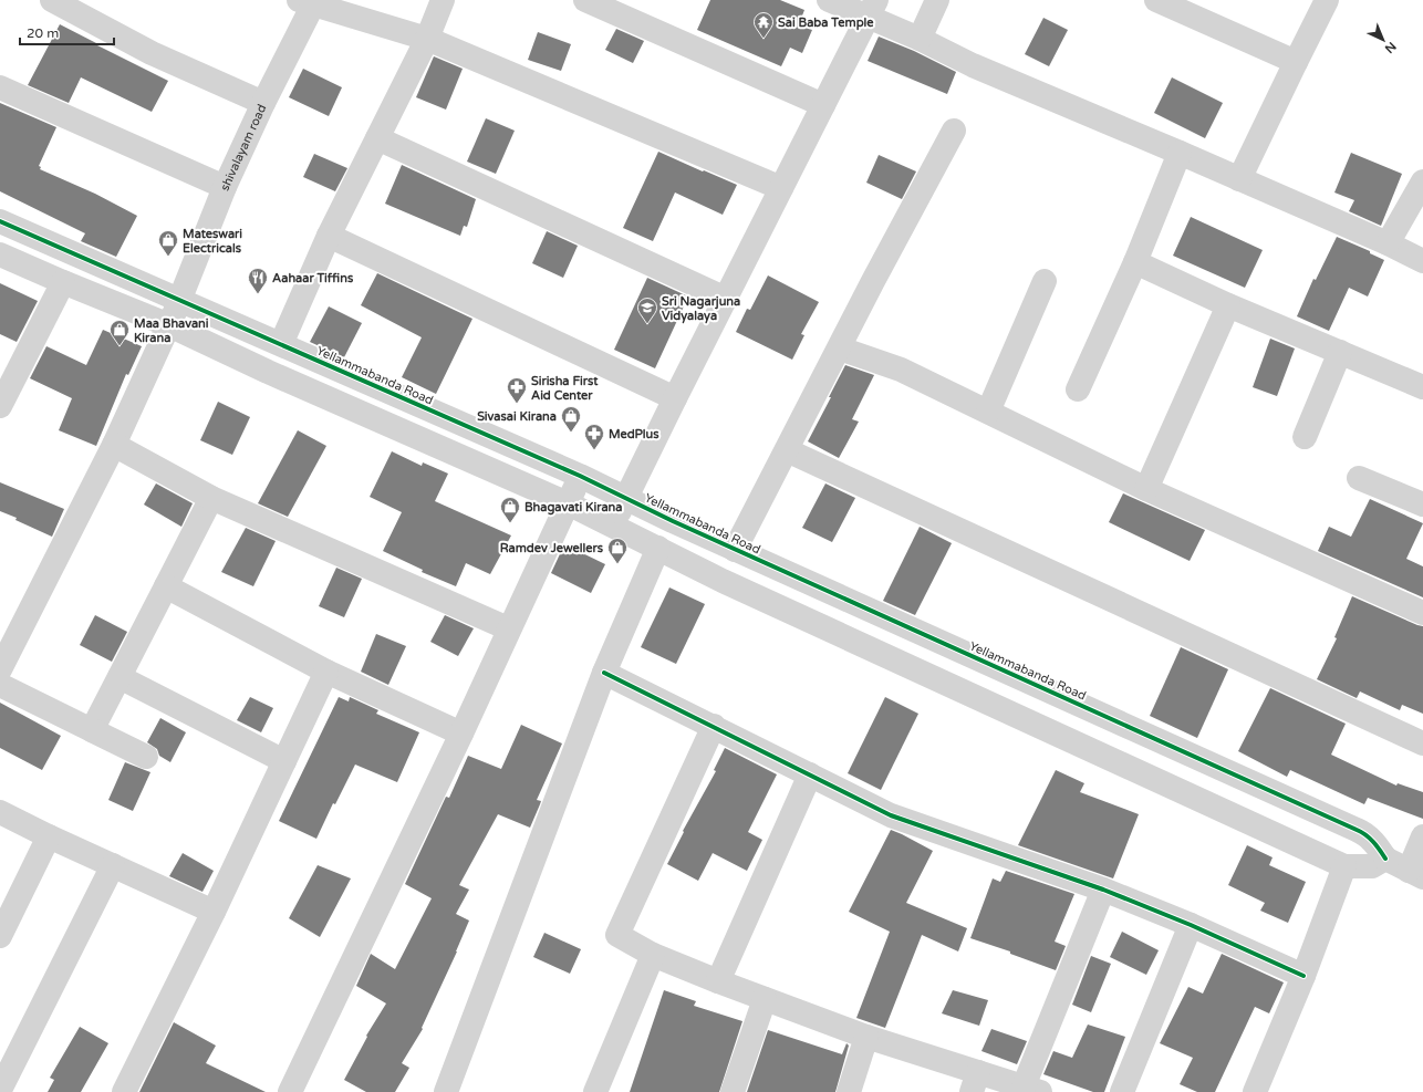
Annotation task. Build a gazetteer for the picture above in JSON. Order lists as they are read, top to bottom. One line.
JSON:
{"streets":{"street":["shivalayam road","Yellammabanda Road"]},"crossings":[["shivalayam road","Yellammabanda Road"]],"places":{"temple":["Sai Baba Temple"],"shop":["Mateswari Electricals","Maa Bhavani Kirana","Sivasai Kirana","Bhagavati Kirana","Ramdev Jewellers"],"restaurant":["Aahaar Tiffins"],"school or university":["Sri Nagarjuna Vidyalaya"],"pharmacy":["Sirisha First Aid Center","MedPlus"]},"scale_bar":"20 m","north":"bottom right"}
